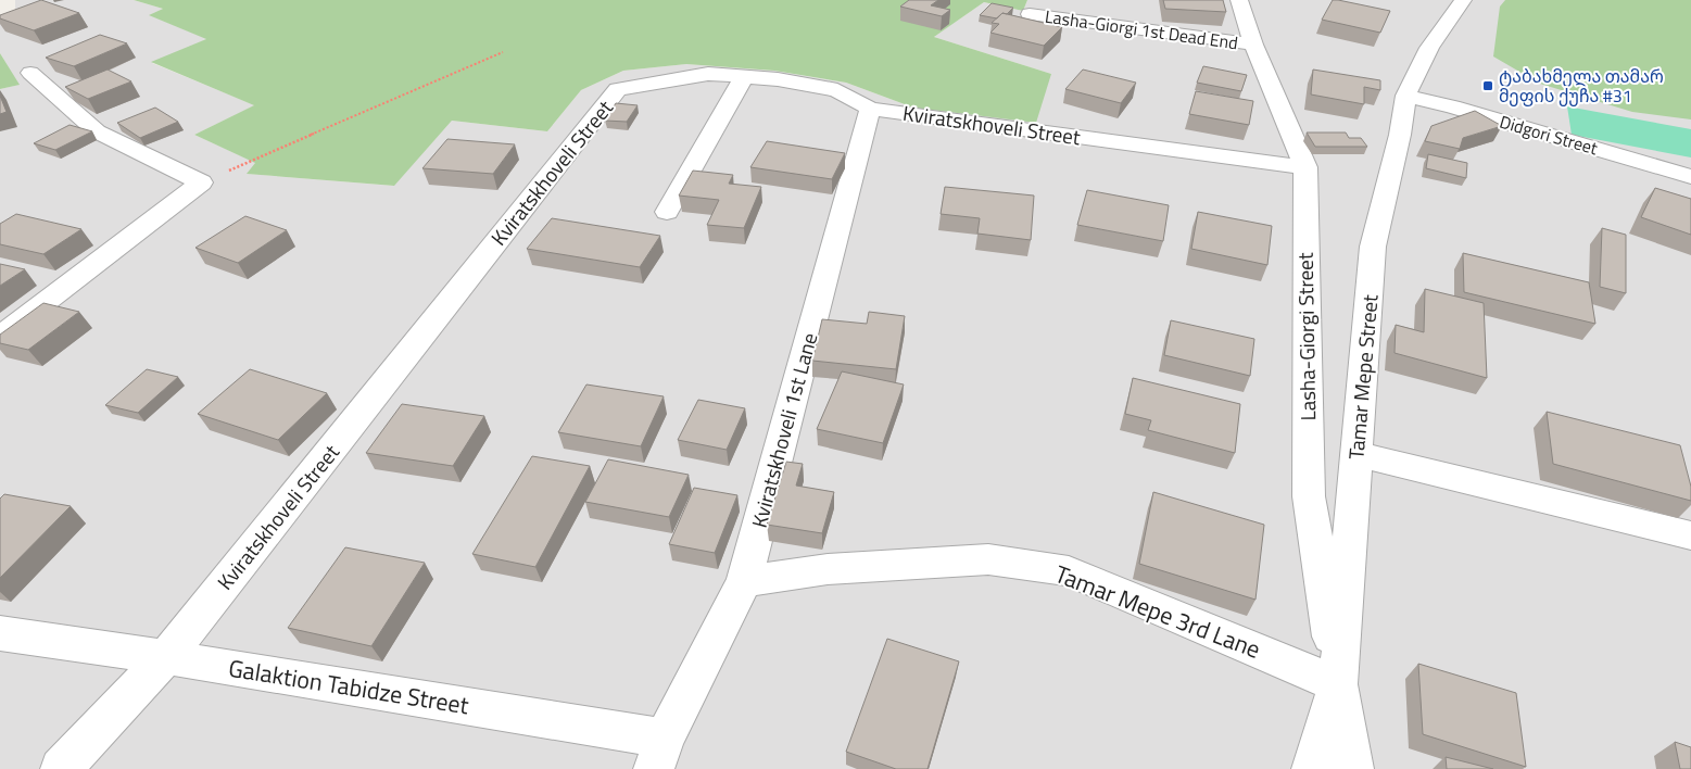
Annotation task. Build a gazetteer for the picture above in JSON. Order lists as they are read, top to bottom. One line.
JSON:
{"streets":{"street":["Lasha-Giorgi 1st Dead End","Kviratskhoveli Street","Didgori Street","Lasha-Giorgi Street","Tamar Mepe Street","Kviratskhoveli 1st Lane","Tamar Mepe 3rd Lane","Galaktion Tabidze Street"]},"crossings":[["Lasha-Giorgi 1st Dead End","Lasha-Giorgi Street"],["Kviratskhoveli Street","Lasha-Giorgi Street"],["Kviratskhoveli Street","Kviratskhoveli 1st Lane"],["Kviratskhoveli Street","Galaktion Tabidze Street"],["Didgori Street","Tamar Mepe Street"],["Lasha-Giorgi Street","Tamar Mepe Street"],["Lasha-Giorgi Street","Tamar Mepe 3rd Lane"],["Tamar Mepe Street","Tamar Mepe 3rd Lane"],["Kviratskhoveli 1st Lane","Tamar Mepe 3rd Lane"],["Kviratskhoveli 1st Lane","Galaktion Tabidze Street"]],"places":{"transit":["ტაბახმელა თამარ მეფის ქუჩა #31"]}}
